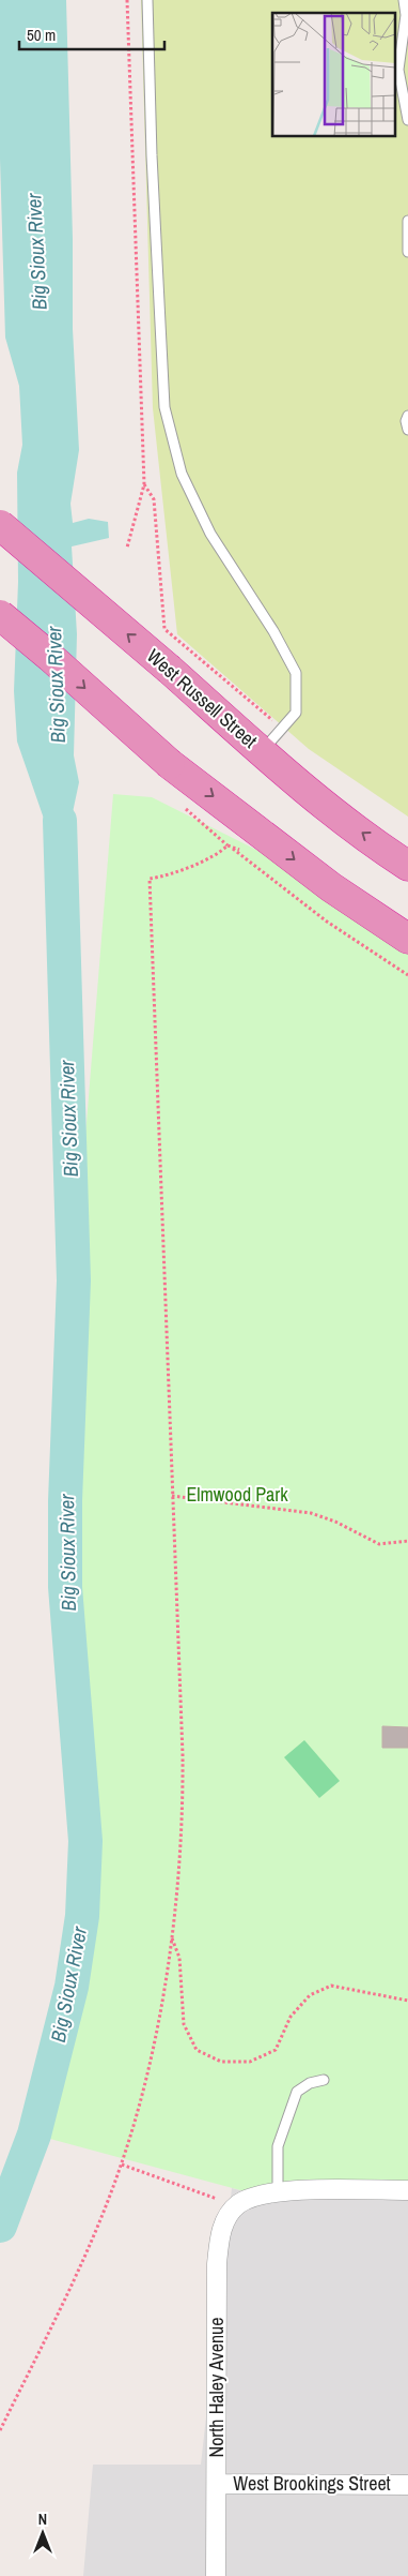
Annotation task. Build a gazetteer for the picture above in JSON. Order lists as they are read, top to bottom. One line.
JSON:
{"streets":{"highway":["West Russell Street"],"street":["North Haley Avenue","West Brookings Street"]},"crossings":[["North Haley Avenue","West Brookings Street"]],"water":["Big Sioux River"],"parks":["Elmwood Park"],"scale_bar":"50 m","north":"top"}
